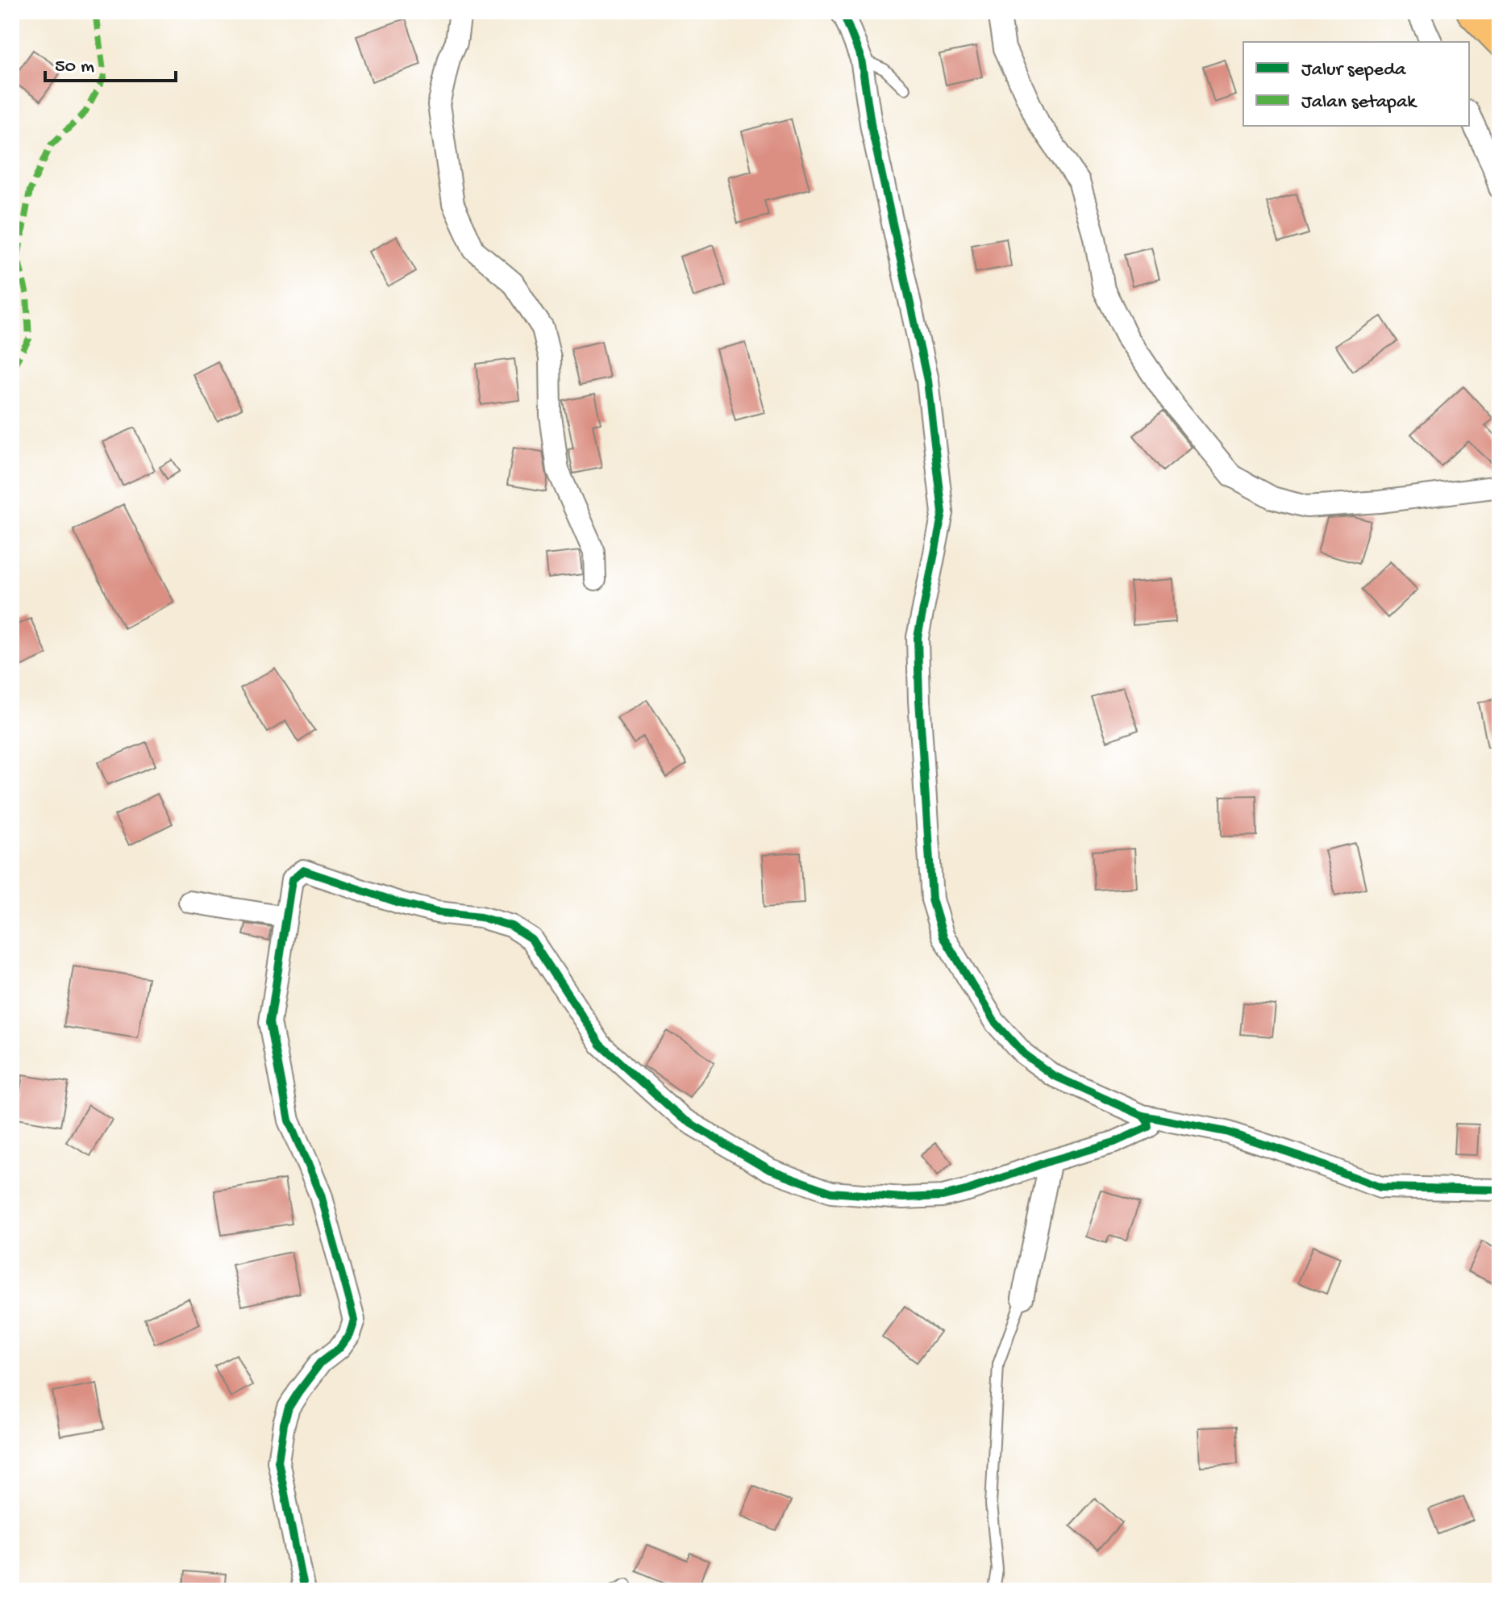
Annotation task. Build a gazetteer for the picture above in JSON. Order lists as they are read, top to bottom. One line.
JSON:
{"legend":["Jalur sepeda","Jalan setapak"],"scale_bar":"50 m"}
